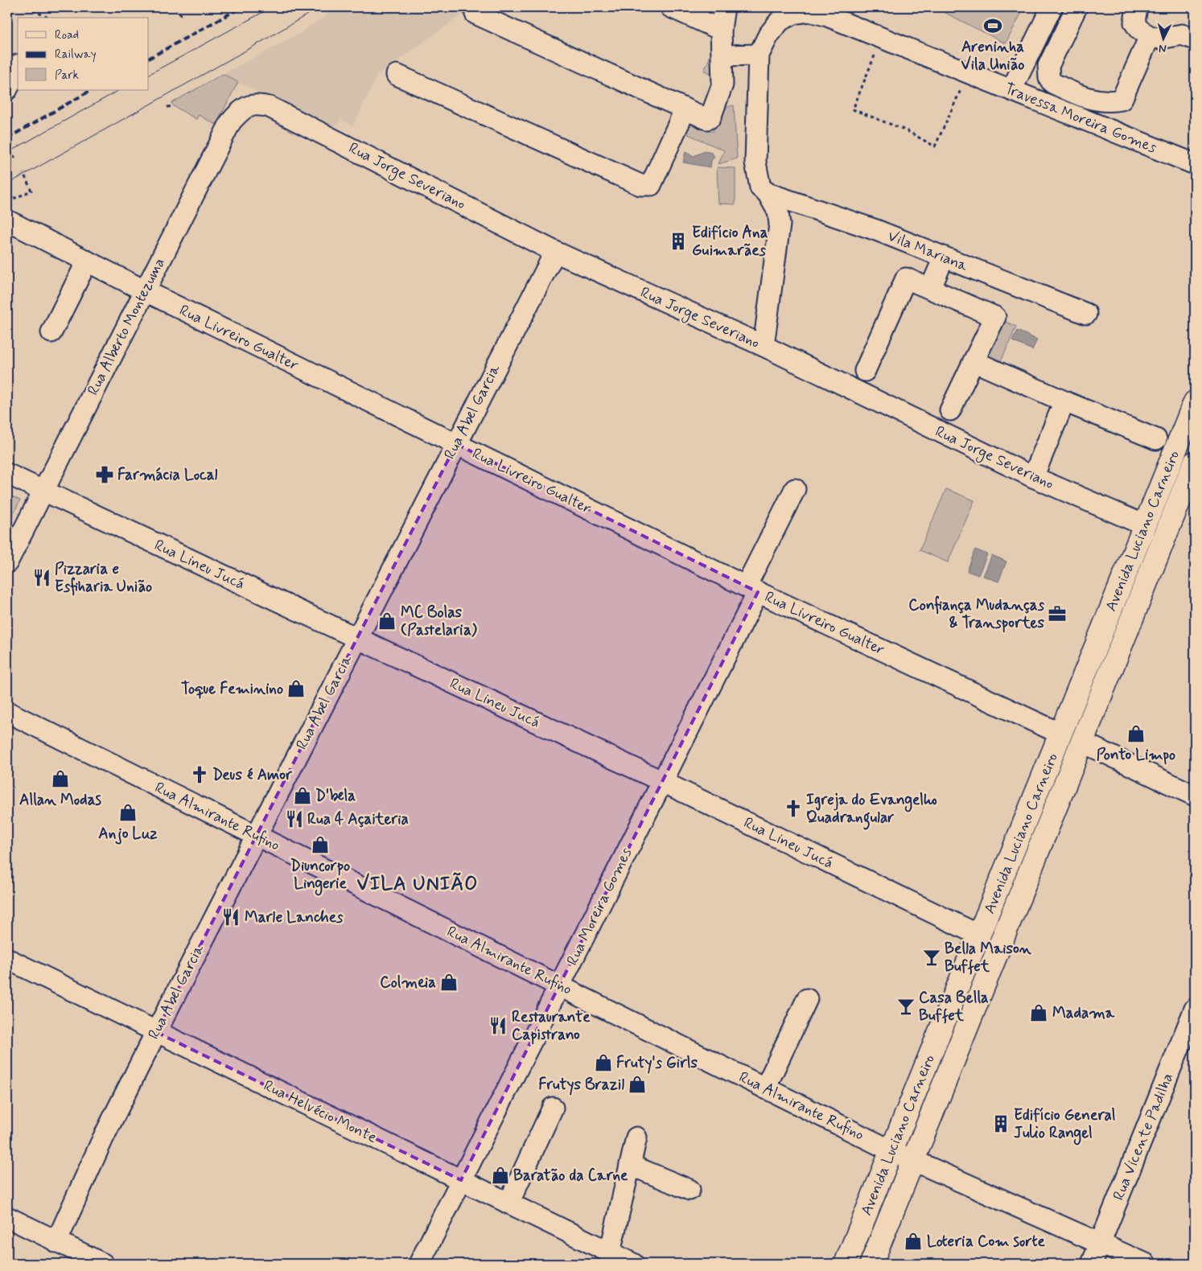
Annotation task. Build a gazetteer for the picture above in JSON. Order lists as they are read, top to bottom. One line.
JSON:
{"streets":{"main road":["Avenida Luciano Carneiro"],"street":["Travessa Moreira Gomes","Rua Jorge Severiano","Vila Mariana","Rua Alberto Montezuma","Rua Livreiro Gualter","Rua Abel Garcia","Rua Lineu Jucá","Rua Almirante Rufino","Rua Moreira Gomes","Rua Helvécio Monte","Rua Vicente Padilha"]},"crossings":[["Rua Jorge Severiano","Rua Alberto Montezuma"],["Rua Jorge Severiano","Rua Abel Garcia"],["Rua Jorge Severiano","Avenida Luciano Carneiro"],["Rua Alberto Montezuma","Rua Livreiro Gualter"],["Rua Alberto Montezuma","Rua Lineu Jucá"],["Rua Livreiro Gualter","Rua Abel Garcia"],["Rua Livreiro Gualter","Avenida Luciano Carneiro"],["Rua Livreiro Gualter","Rua Moreira Gomes"],["Rua Abel Garcia","Rua Lineu Jucá"],["Rua Abel Garcia","Rua Almirante Rufino"],["Rua Abel Garcia","Rua Helvécio Monte"],["Avenida Luciano Carneiro","Rua Lineu Jucá"],["Avenida Luciano Carneiro","Rua Almirante Rufino"],["Rua Lineu Jucá","Rua Moreira Gomes"],["Rua Almirante Rufino","Rua Moreira Gomes"],["Rua Almirante Rufino","Rua Vicente Padilha"],["Rua Moreira Gomes","Rua Helvécio Monte"]],"districts":["VILA UNIÃO"],"places":{"sports":["Areninha Vila União"],"building":["Edifício Ana Guimarães","Edifício General Julio Rangel"],"pharmacy":["Farmácia Local"],"restaurant":["Pizzaria e Esfiharia União","Rua 4 Açaiteria","Marle Lanches","Restaurante Capistrano"],"office":["Confiança Mudanças & Transportes"],"shop":["MC Bolas (Pastelaria)","Toque Feminino","Ponto Limpo","Allan Modas","D'bela","Anjo Luz","Diuncorpo Lingerie","Colmeia","Madama","Fruty's Girls","Frutys Brazil","Baratão da Carne","Loteria Com sorte"],"church":["Deus é Amor","Igreja do Evangelho Quadrangular"],"bar":["Bella Maison Buffet","Casa Bella Buffet"]},"legend":["Road","Railway","Park"],"north":"bottom"}
